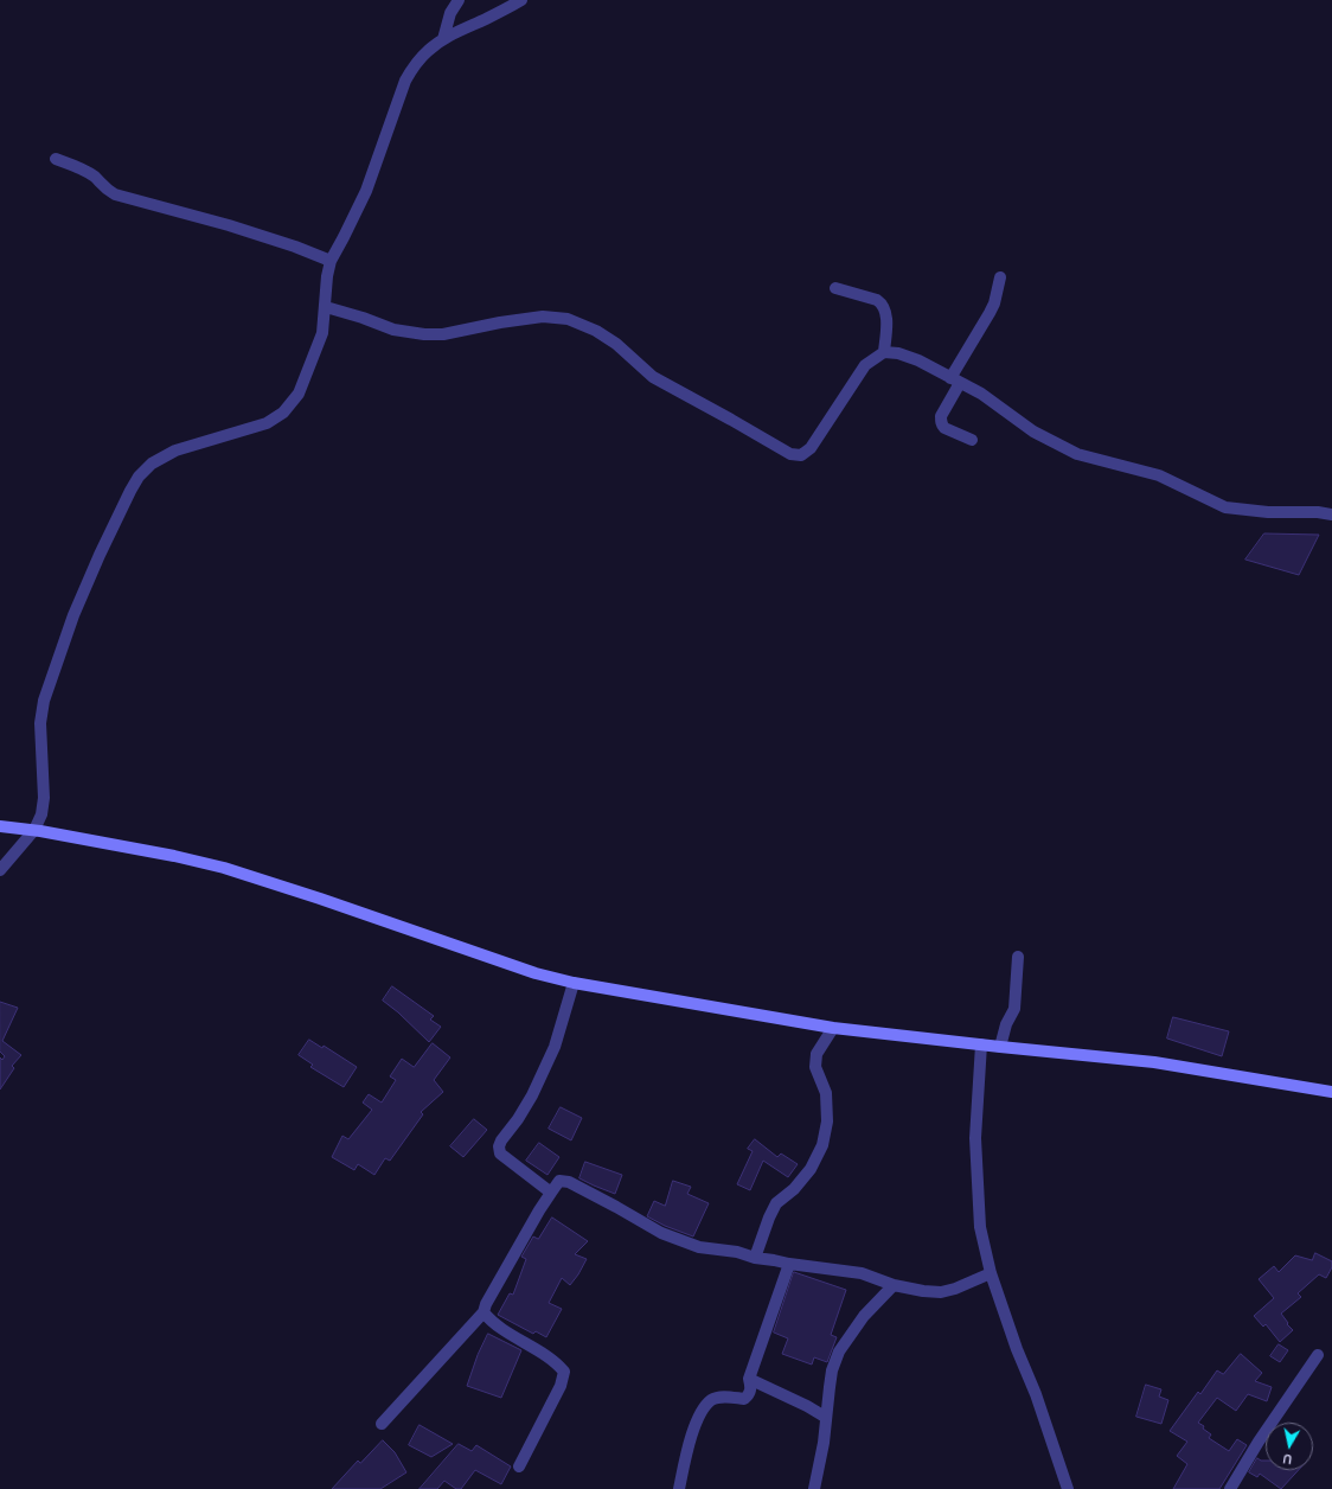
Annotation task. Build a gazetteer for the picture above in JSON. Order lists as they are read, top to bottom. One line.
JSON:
{"north":"bottom"}
